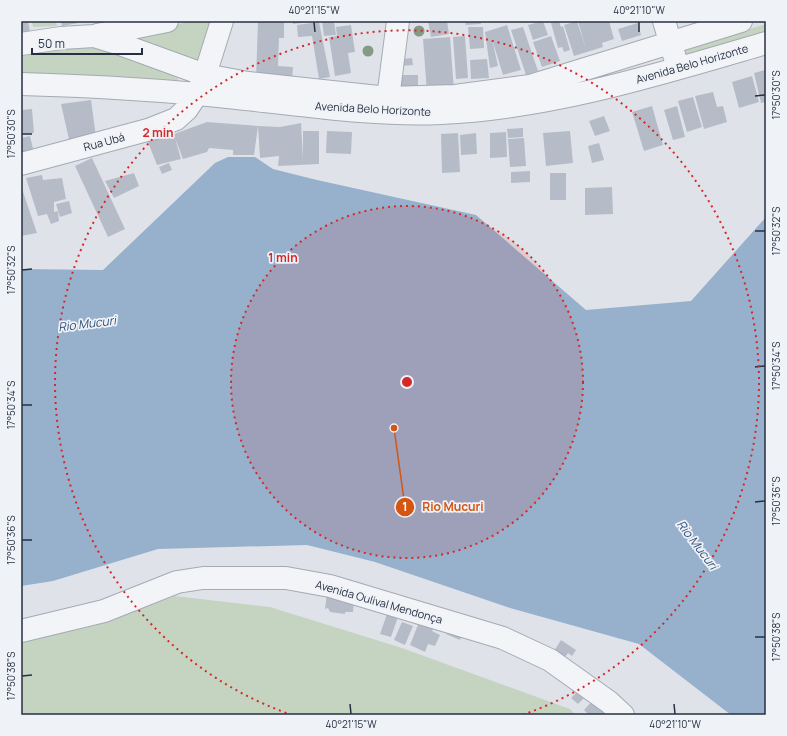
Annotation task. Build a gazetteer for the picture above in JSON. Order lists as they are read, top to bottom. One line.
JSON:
{"streets":{"street":["Avenida Belo Horizonte","Rua Ubá","Avenida Oulival Mendonça"]},"crossings":[["Avenida Belo Horizonte","Rua Ubá"]],"water":["Rio Mucuri"],"places":["Rio Mucuri"],"scale_bar":"50 m","coordinates":["40°21'15\"W","40°21'10\"W","17°50'30\"S","17°50'32\"S","17°50'34\"S","17°50'36\"S","17°50'38\"S"],"rings":["2 min","1 min"]}
